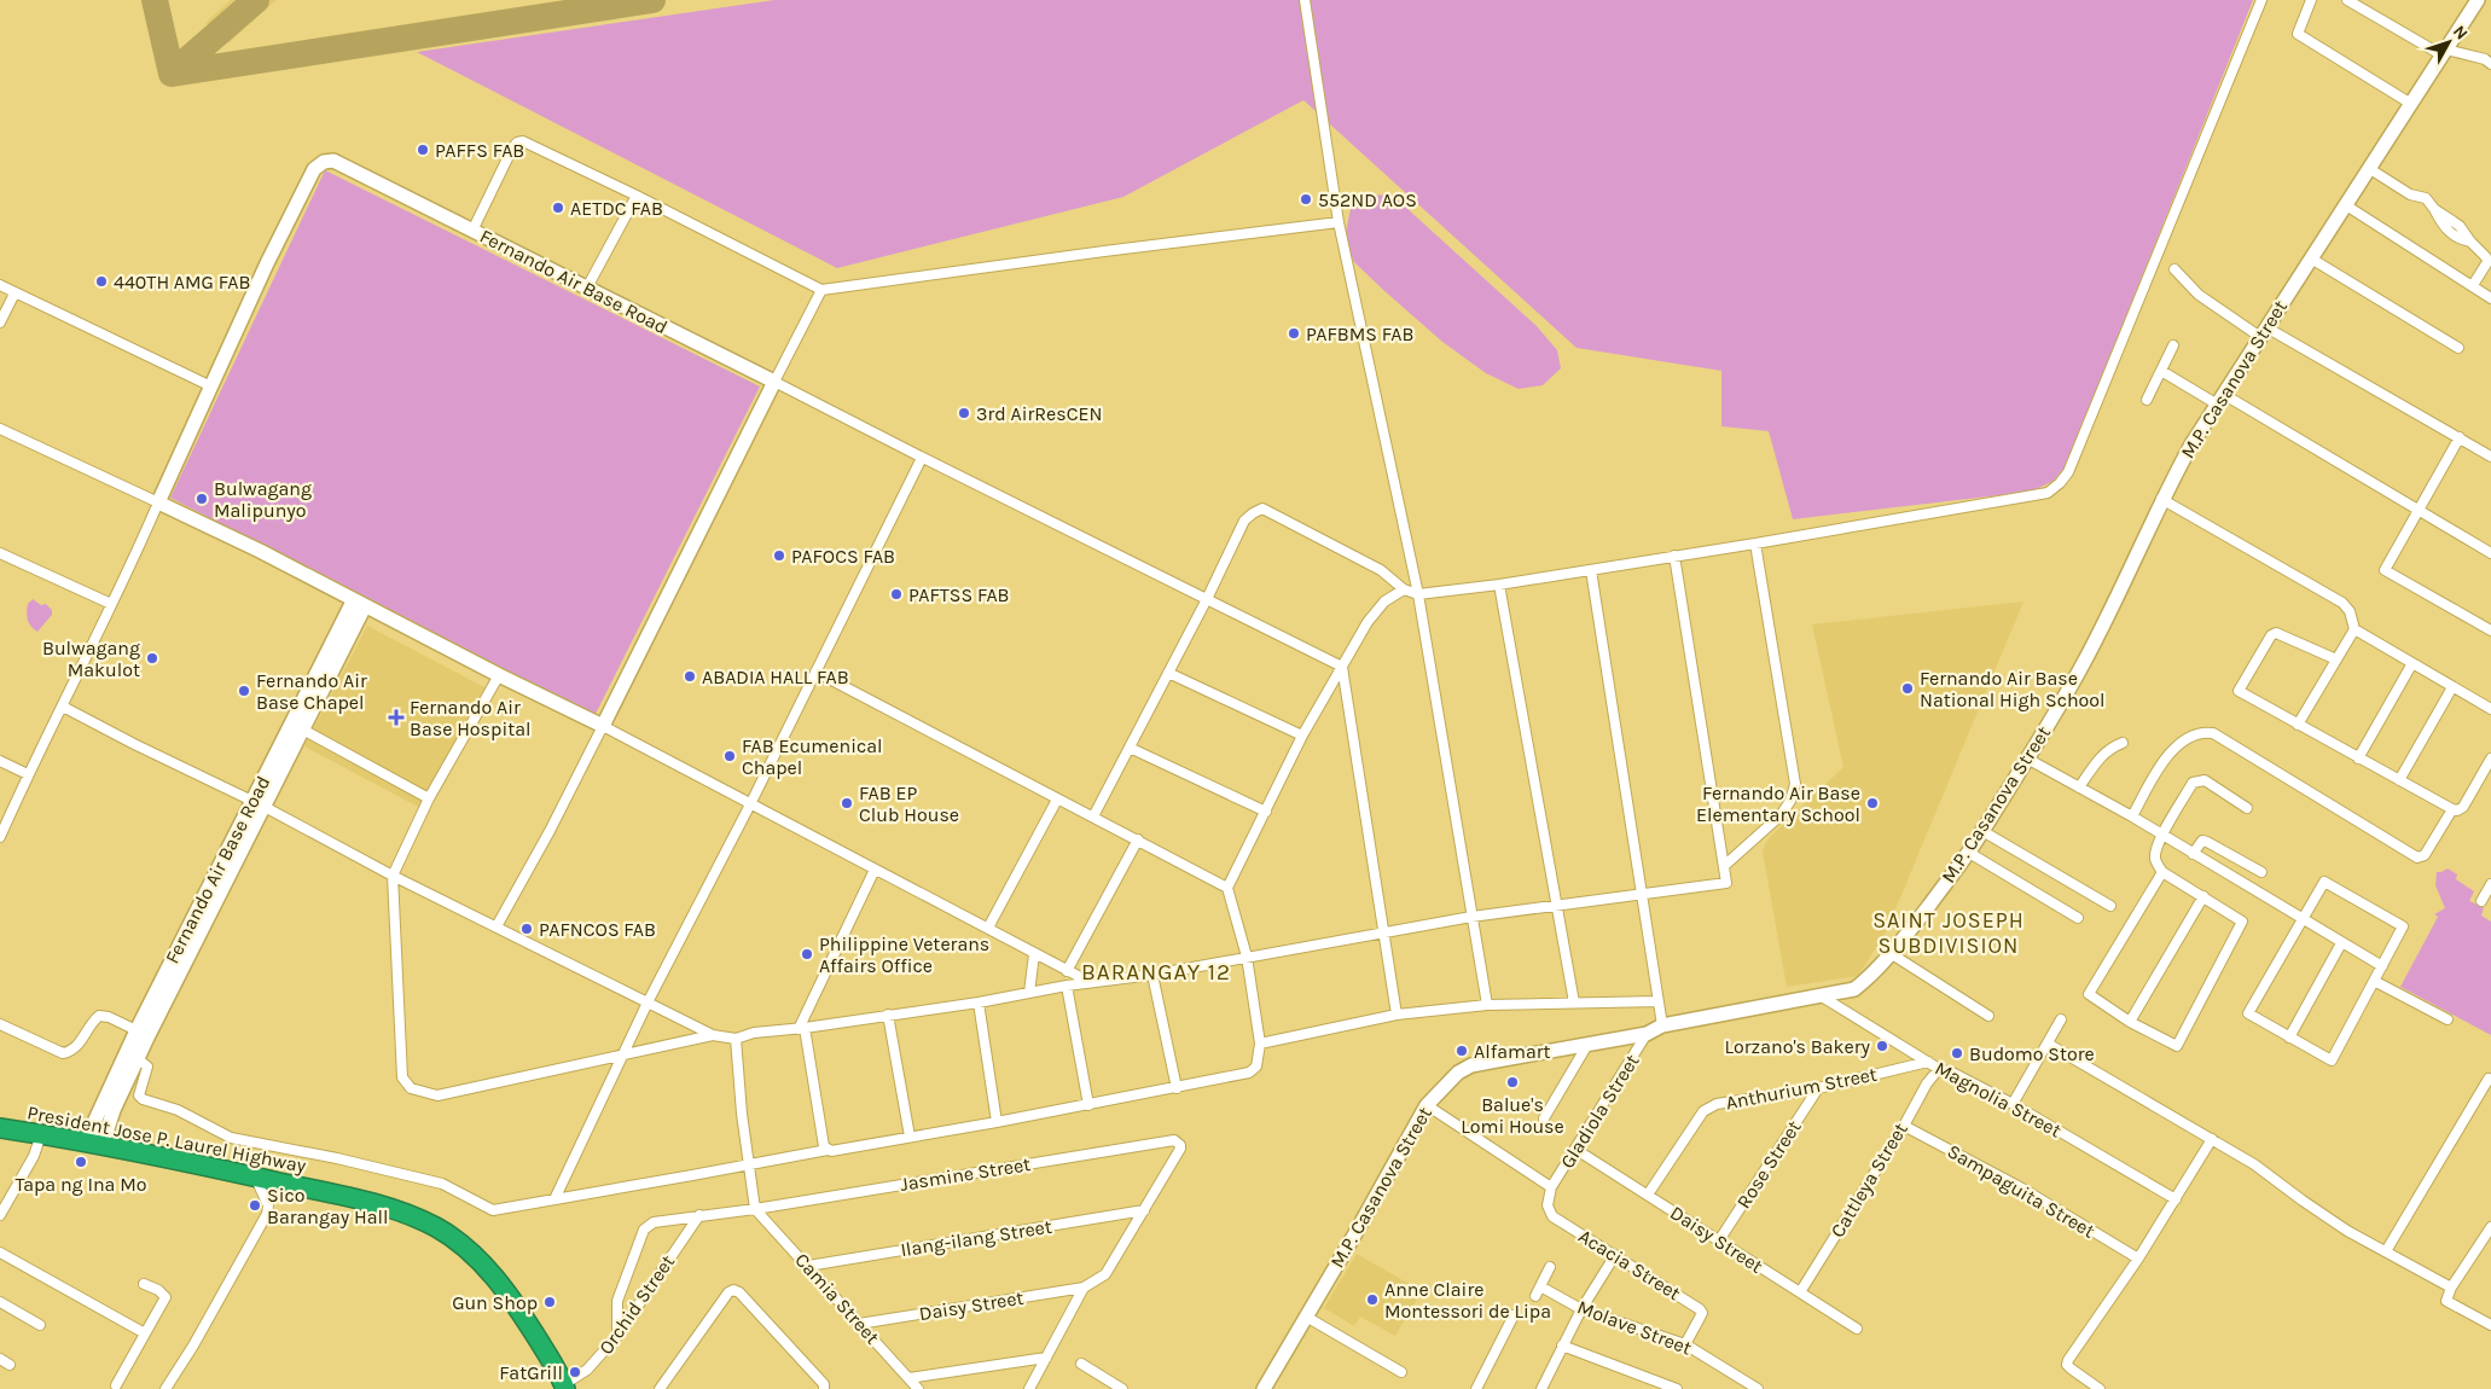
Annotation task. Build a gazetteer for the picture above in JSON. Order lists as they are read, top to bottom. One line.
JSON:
{"streets":{"highway":["President Jose P. Laurel Highway"],"street":["Fernando Air Base Road","M.P. Casanova Street","Anthurium Street","Magnolia Street","Gladiola Street","Rose Street","Jasmine Street","Cattleya Street","Sampaguita Street","Ilang-ilang Street","Daisy Street","Acacia Street","Camia Street","Orchid Street","Molave Street"]},"crossings":[["Fernando Air Base Road","President Jose P. Laurel Highway"],["M.P. Casanova Street","Magnolia Street"],["M.P. Casanova Street","Gladiola Street"],["Anthurium Street","Magnolia Street"],["Anthurium Street","Rose Street"],["Anthurium Street","Daisy Street"],["Magnolia Street","Cattleya Street"],["Gladiola Street","Daisy Street"],["Gladiola Street","Acacia Street"],["President Jose P. Laurel Highway","Orchid Street"],["Rose Street","Daisy Street"],["Jasmine Street","Ilang-ilang Street"],["Jasmine Street","Camia Street"],["Jasmine Street","Orchid Street"],["Cattleya Street","Sampaguita Street"],["Cattleya Street","Daisy Street"],["Ilang-ilang Street","Camia Street"],["Daisy Street","Camia Street"],["Acacia Street","Molave Street"]],"districts":["SAINT JOSEPH SUBDIVISION","BARANGAY 12"],"places":{"other":["PAFFS FAB","552ND AOS","AETDC FAB","440TH AMG FAB","PAFBMS FAB","3rd AirResCEN","Bulwagang Malipunyo","PAFOCS FAB","PAFTSS FAB","Bulwagang Makulot","ABADIA HALL FAB","Fernando Air Base National High School","Fernando Air Base Chapel","FAB Ecumenical Chapel","FAB EP Club House","Fernando Air Base Elementary School","PAFNCOS FAB","Philippine Veterans Affairs Office","Lorzano's Bakery","Alfamart","Budomo Store","Balue's Lomi House","Tapa ng Ina Mo","Sico Barangay Hall","Anne Claire Montessori de Lipa","Gun Shop","FatGrill"],"health":["Fernando Air Base Hospital"]},"north":"top right"}
